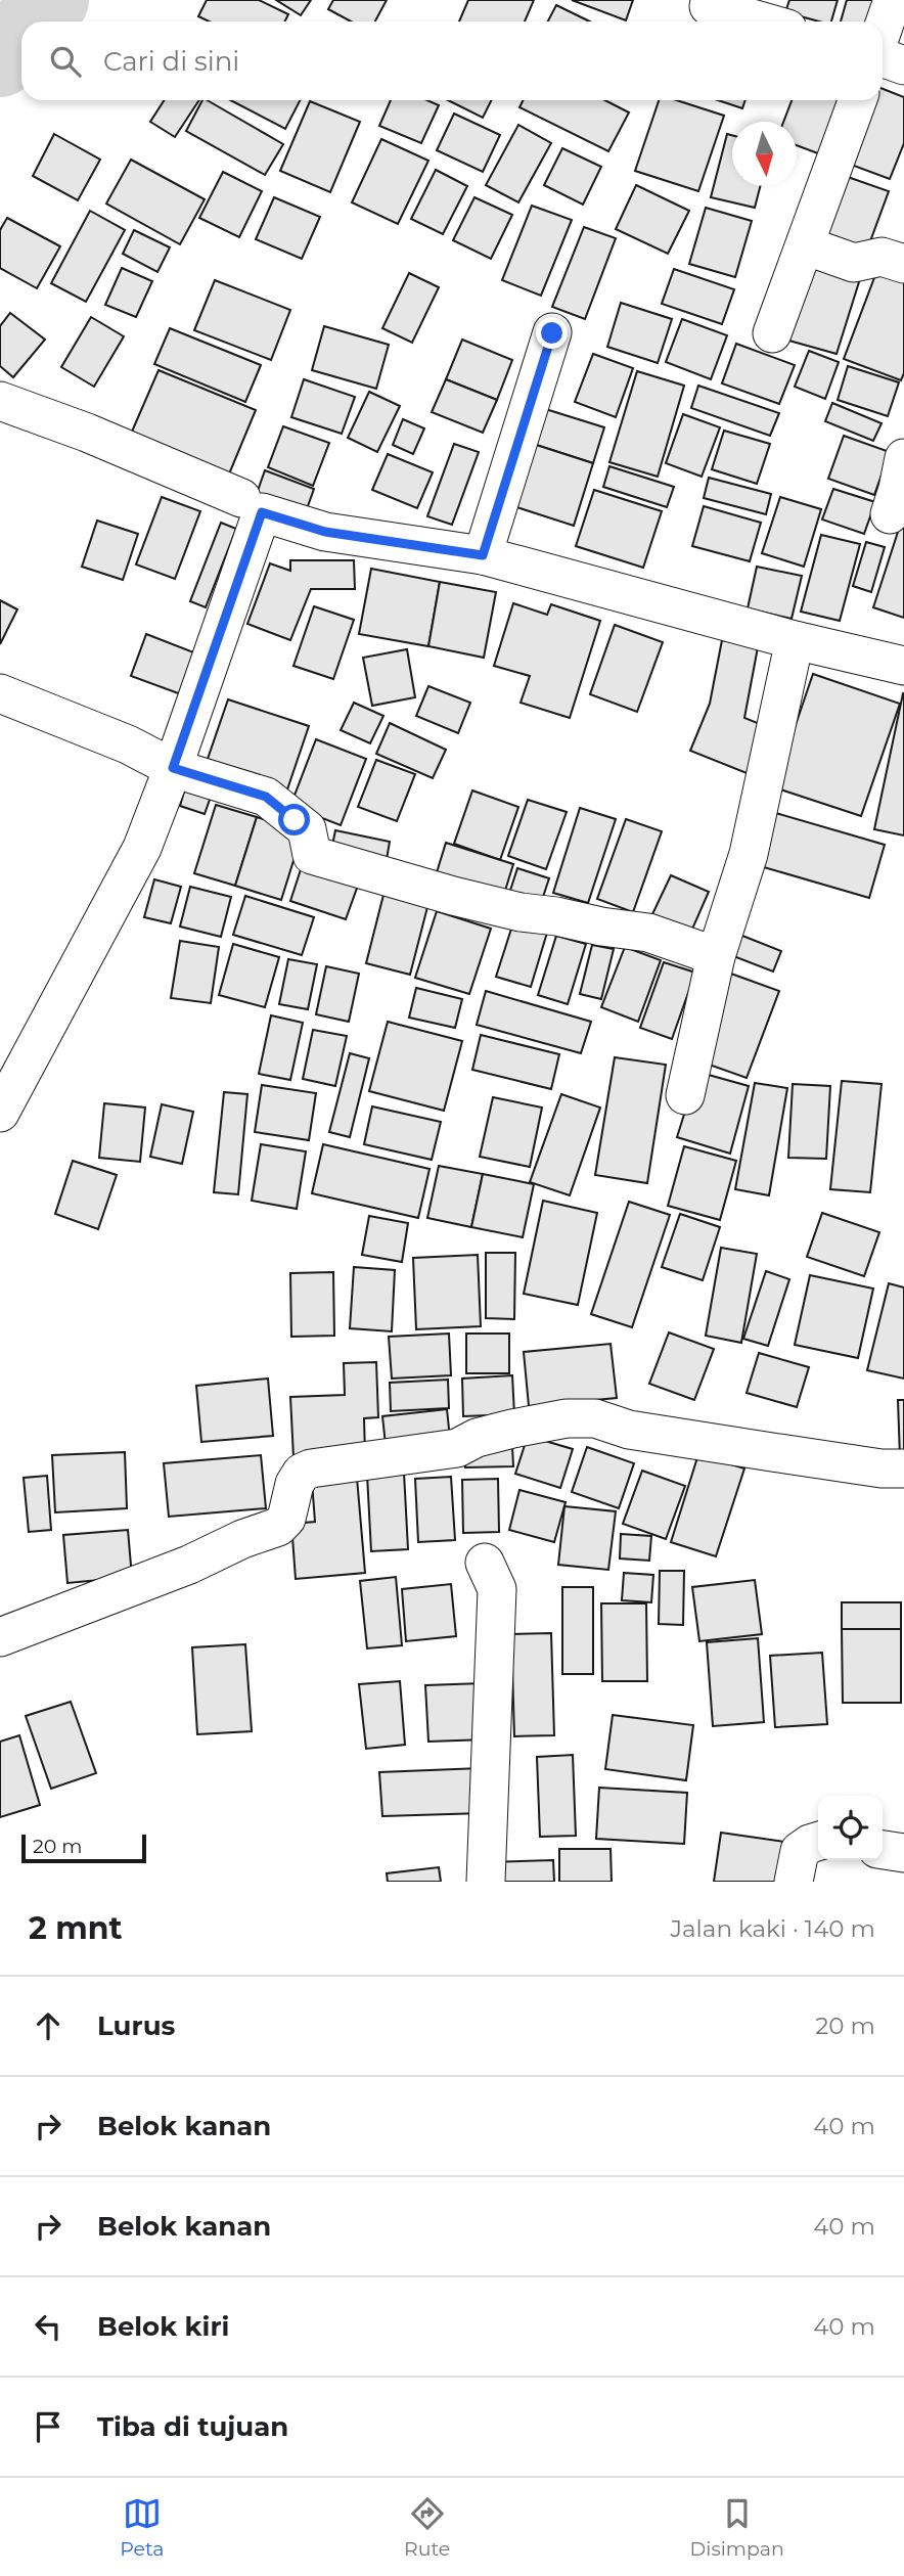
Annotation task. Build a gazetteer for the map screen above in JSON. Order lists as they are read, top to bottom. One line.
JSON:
{"scale_bar":"20 m","north":"bottom","page":{"search":"Cari di sini","scale":"20 m","heading":["2 mnt","Jalan kaki · 140 m"],"list":[["Lurus","20 m"],["Belok kanan","40 m"],["Belok kanan","40 m"],["Belok kiri","40 m"],"Tiba di tujuan"],"nav":["Peta","Rute","Disimpan"]}}
